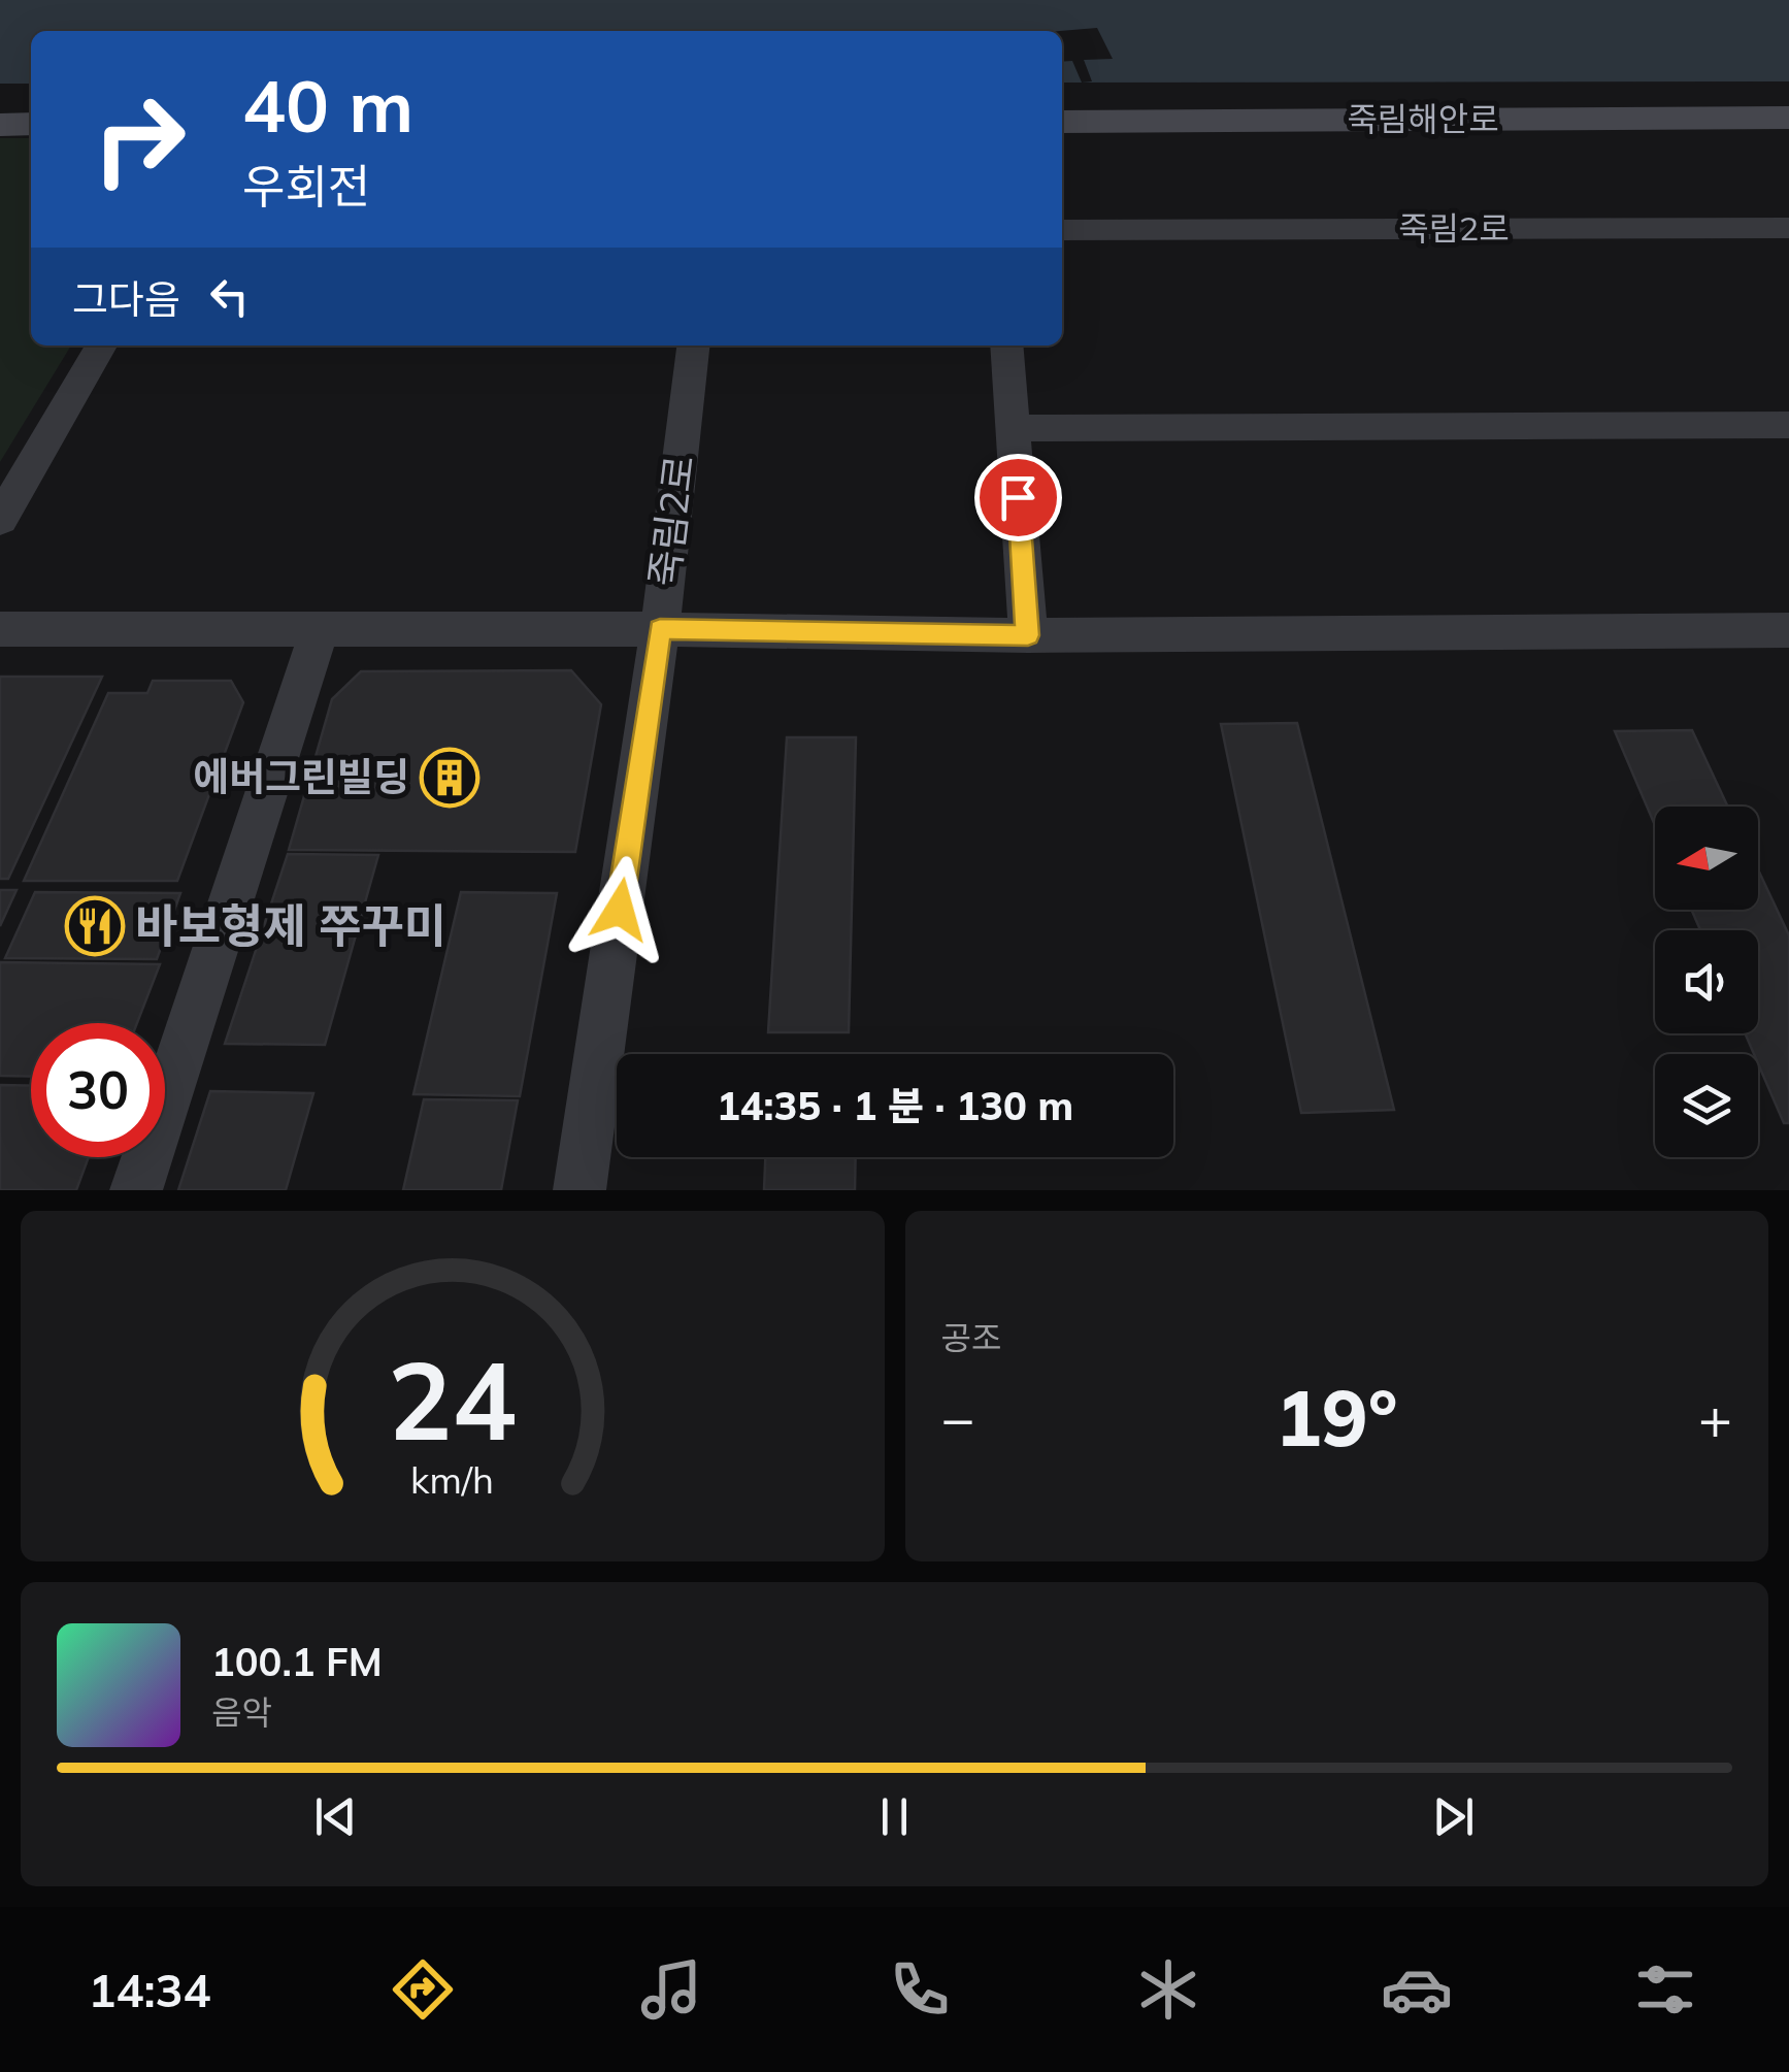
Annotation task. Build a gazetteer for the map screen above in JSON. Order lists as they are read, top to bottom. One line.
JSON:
{"streets":{"street":["죽림해안로","죽림2로"]},"places":{"building":["에버그린빌딩"],"restaurant":["바보형제 쭈꾸미"]},"north":"left","page":{"turn":["40 m","우회전"],"then":"그다음","limit":"30","trip":"14:35 · 1 분 · 130 m","tile":"공조","heat":["−","19°","+"],"song":["100.1 FM","음악"],"tabs":"14:34","gauge":["24","km/h"]}}
